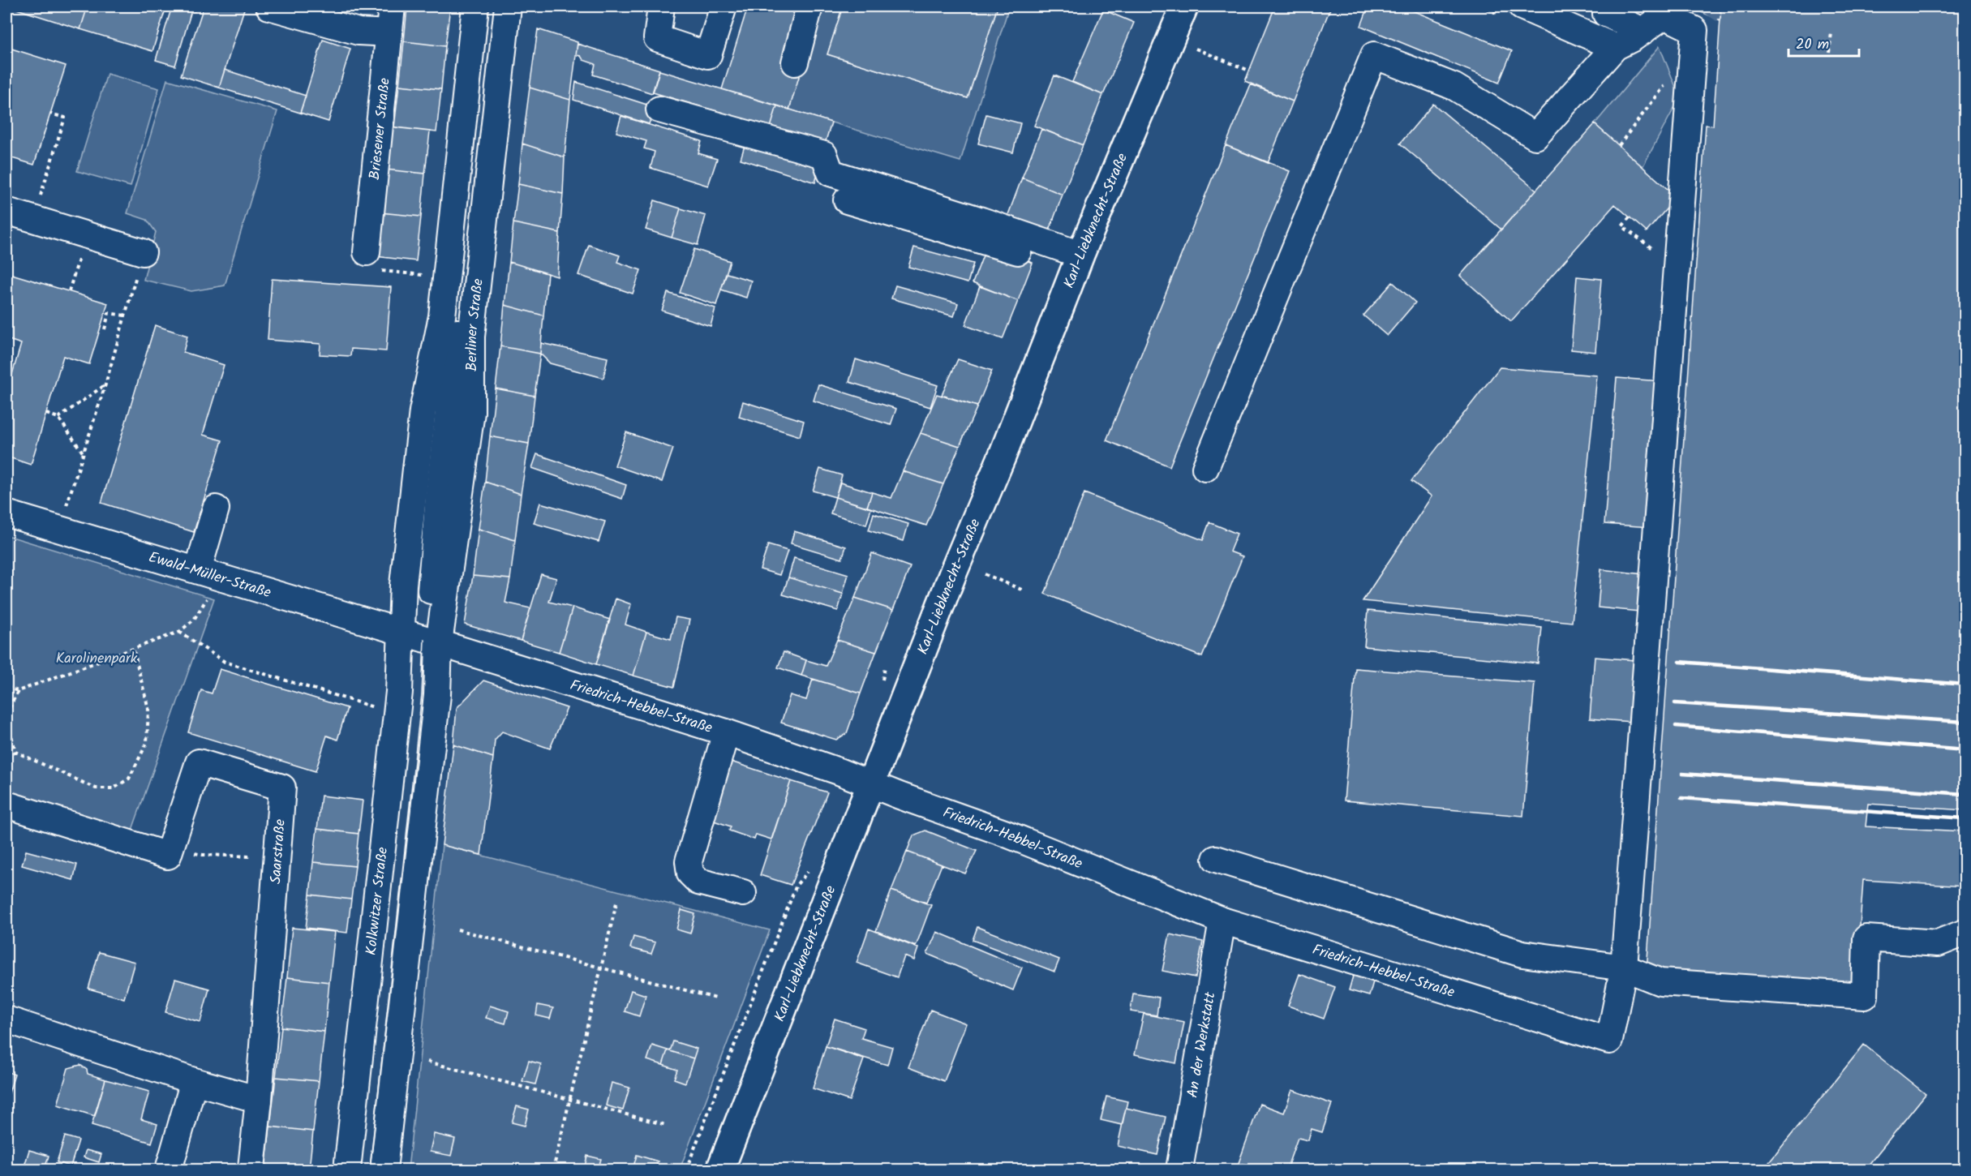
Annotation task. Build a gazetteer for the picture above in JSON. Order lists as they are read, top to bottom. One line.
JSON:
{"streets":{"main road":["Karl-Liebknecht-Straße"],"street":["Briesener Straße","Berliner Straße","Ewald-Müller-Straße","Friedrich-Hebbel-Straße","Saarstraße","Kolkwitzer Straße","An der Werkstatt"]},"crossings":[["Karl-Liebknecht-Straße","Friedrich-Hebbel-Straße"],["Berliner Straße","Ewald-Müller-Straße"],["Berliner Straße","Friedrich-Hebbel-Straße"],["Berliner Straße","Kolkwitzer Straße"],["Ewald-Müller-Straße","Friedrich-Hebbel-Straße"],["Ewald-Müller-Straße","Kolkwitzer Straße"],["Friedrich-Hebbel-Straße","Kolkwitzer Straße"],["Friedrich-Hebbel-Straße","An der Werkstatt"]],"parks":["Karolinenpark"],"scale_bar":"20 m"}
